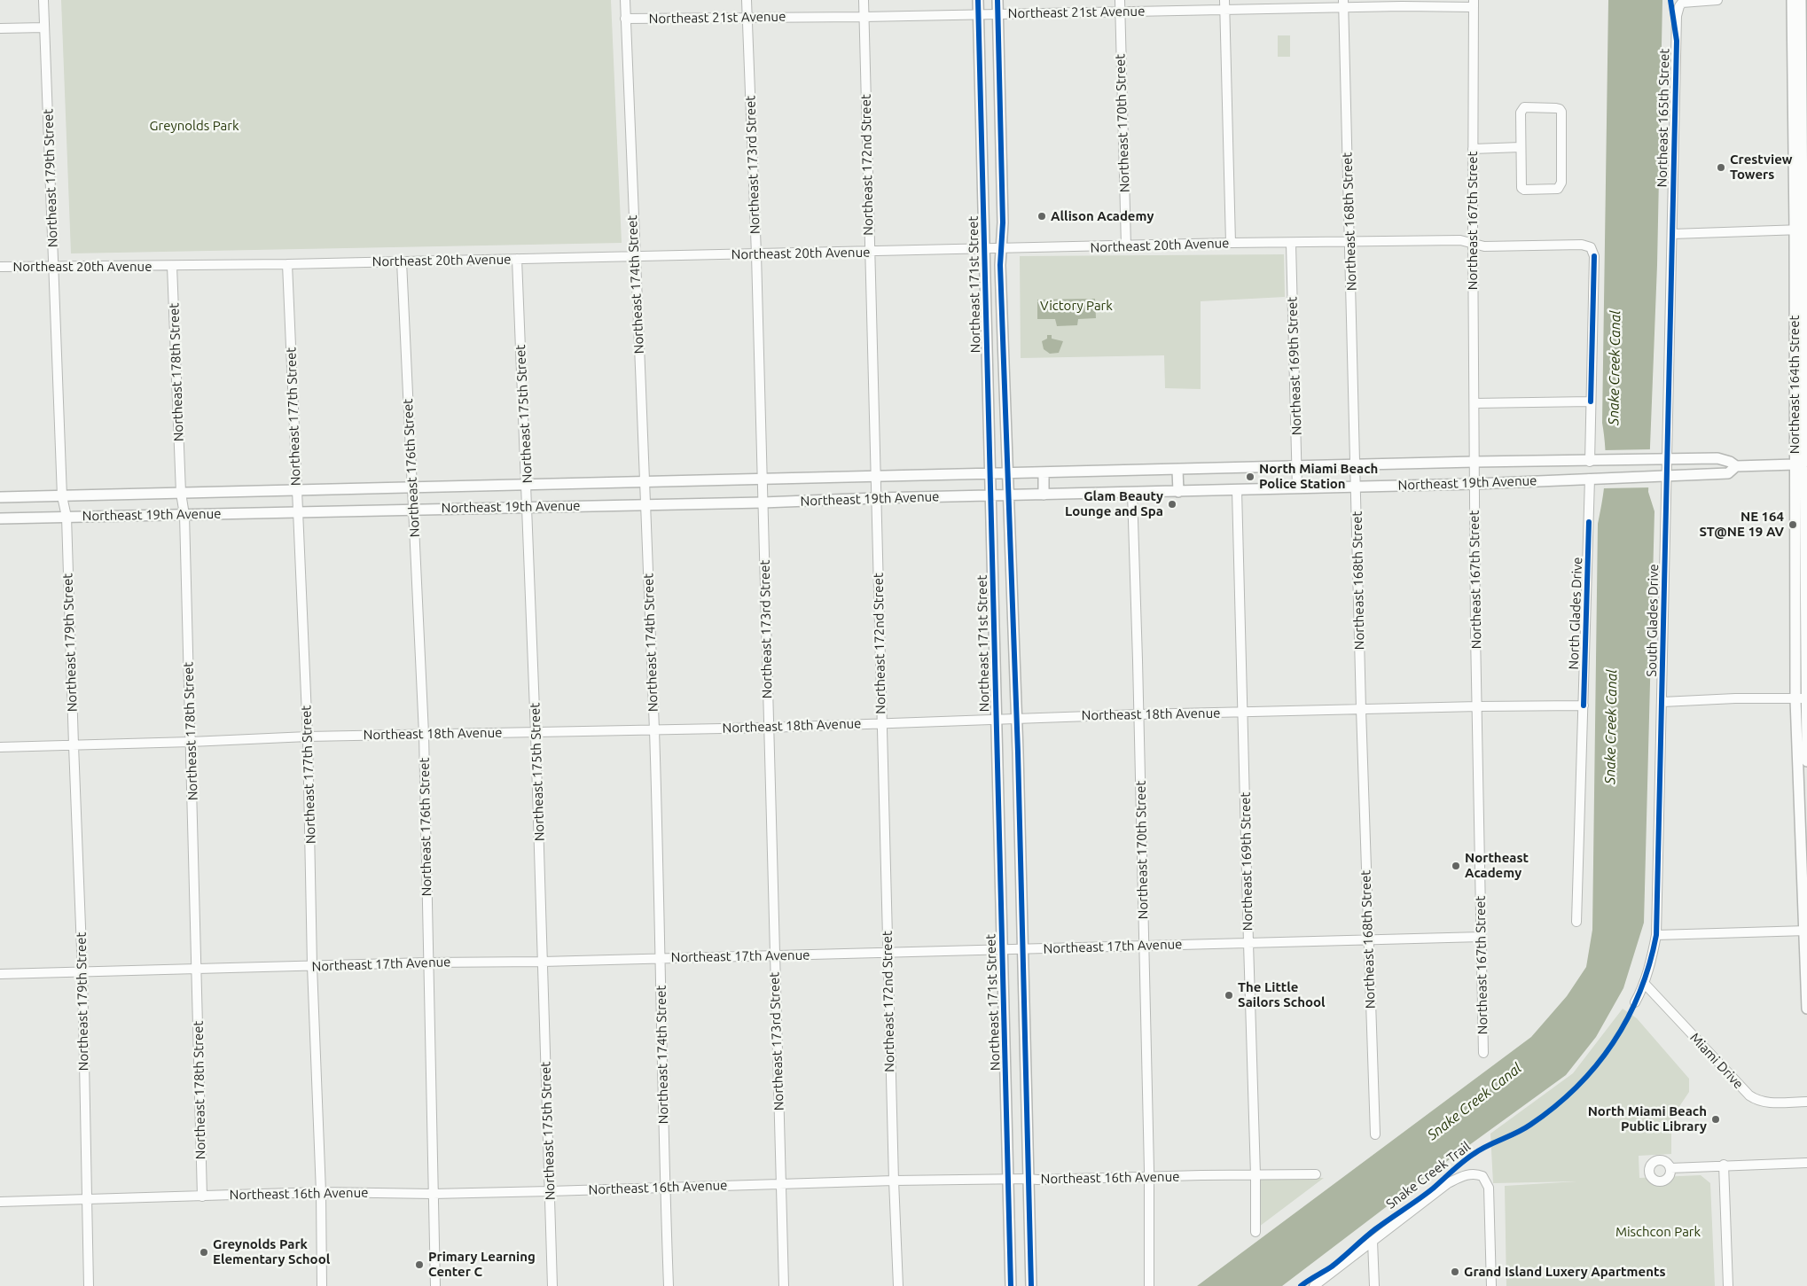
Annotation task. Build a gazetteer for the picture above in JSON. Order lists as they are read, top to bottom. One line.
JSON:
{"streets":{"street":["Northeast 21st Avenue","Northeast 165th Street","Northeast 170th Street","Northeast 173rd Street","Northeast 172nd Street","Northeast 179th Street","Northeast 167th Street","Northeast 168th Street","Northeast 20th Avenue","Northeast 174th Street","Northeast 171st Street","Northeast 169th Street","Northeast 178th Street","Northeast 164th Street","Northeast 175th Street","Northeast 177th Street","Northeast 176th Street","Northeast 19th Avenue","North Glades Drive","South Glades Drive","Northeast 18th Avenue","Northeast 17th Avenue","Miami Drive","Northeast 16th Avenue"],"cycle path":["Snake Creek Trail"]},"crossings":[["Northeast 21st Avenue","Northeast 170th Street"],["Northeast 21st Avenue","Northeast 173rd Street"],["Northeast 21st Avenue","Northeast 172nd Street"],["Northeast 21st Avenue","Northeast 167th Street"],["Northeast 21st Avenue","Northeast 168th Street"],["Northeast 21st Avenue","Northeast 174th Street"],["Northeast 21st Avenue","Northeast 171st Street"],["Northeast 165th Street","South Glades Drive"],["Northeast 170th Street","Northeast 20th Avenue"],["Northeast 170th Street","Northeast 19th Avenue"],["Northeast 170th Street","Northeast 18th Avenue"],["Northeast 170th Street","Northeast 17th Avenue"],["Northeast 170th Street","Northeast 16th Avenue"],["Northeast 173rd Street","Northeast 20th Avenue"],["Northeast 173rd Street","Northeast 19th Avenue"],["Northeast 173rd Street","Northeast 18th Avenue"],["Northeast 173rd Street","Northeast 17th Avenue"],["Northeast 173rd Street","Northeast 16th Avenue"],["Northeast 172nd Street","Northeast 20th Avenue"],["Northeast 172nd Street","Northeast 19th Avenue"],["Northeast 172nd Street","Northeast 18th Avenue"],["Northeast 172nd Street","Northeast 17th Avenue"],["Northeast 172nd Street","Northeast 16th Avenue"],["Northeast 179th Street","Northeast 20th Avenue"],["Northeast 179th Street","Northeast 19th Avenue"],["Northeast 179th Street","Northeast 18th Avenue"],["Northeast 179th Street","Northeast 17th Avenue"],["Northeast 179th Street","Northeast 16th Avenue"],["Northeast 167th Street","Northeast 20th Avenue"],["Northeast 167th Street","Northeast 19th Avenue"],["Northeast 167th Street","Northeast 18th Avenue"],["Northeast 167th Street","Northeast 17th Avenue"],["Northeast 168th Street","Northeast 20th Avenue"],["Northeast 168th Street","Northeast 19th Avenue"],["Northeast 168th Street","Northeast 18th Avenue"],["Northeast 168th Street","Northeast 17th Avenue"],["Northeast 20th Avenue","Northeast 174th Street"],["Northeast 20th Avenue","Northeast 171st Street"],["Northeast 20th Avenue","Northeast 169th Street"],["Northeast 20th Avenue","Northeast 178th Street"],["Northeast 20th Avenue","Northeast 175th Street"],["Northeast 20th Avenue","Northeast 177th Street"],["Northeast 20th Avenue","Northeast 176th Street"],["Northeast 174th Street","Northeast 19th Avenue"],["Northeast 174th Street","Northeast 18th Avenue"],["Northeast 174th Street","Northeast 17th Avenue"],["Northeast 174th Street","Northeast 16th Avenue"],["Northeast 171st Street","Northeast 19th Avenue"],["Northeast 171st Street","Northeast 18th Avenue"],["Northeast 171st Street","Northeast 17th Avenue"],["Northeast 171st Street","Northeast 16th Avenue"],["Northeast 169th Street","Northeast 19th Avenue"],["Northeast 169th Street","Northeast 18th Avenue"],["Northeast 169th Street","Northeast 17th Avenue"],["Northeast 169th Street","Northeast 16th Avenue"],["Northeast 178th Street","Northeast 19th Avenue"],["Northeast 178th Street","Northeast 18th Avenue"],["Northeast 178th Street","Northeast 17th Avenue"],["Northeast 178th Street","Northeast 16th Avenue"],["Northeast 164th Street","Northeast 19th Avenue"],["Northeast 175th Street","Northeast 19th Avenue"],["Northeast 175th Street","Northeast 18th Avenue"],["Northeast 175th Street","Northeast 17th Avenue"],["Northeast 175th Street","Northeast 16th Avenue"],["Northeast 177th Street","Northeast 19th Avenue"],["Northeast 177th Street","Northeast 18th Avenue"],["Northeast 177th Street","Northeast 17th Avenue"],["Northeast 177th Street","Northeast 16th Avenue"],["Northeast 176th Street","Northeast 19th Avenue"],["Northeast 176th Street","Northeast 18th Avenue"],["Northeast 176th Street","Northeast 17th Avenue"],["Northeast 176th Street","Northeast 16th Avenue"],["Northeast 19th Avenue","North Glades Drive"],["Northeast 19th Avenue","South Glades Drive"],["North Glades Drive","Northeast 18th Avenue"],["South Glades Drive","Miami Drive"]],"water":["Snake Creek Canal"],"parks":["Greynolds Park","Victory Park","Mischcon Park"],"places":["Crestview Towers","Allison Academy","North Miami Beach Police Station","Glam Beauty Lounge and Spa","NE 164 ST@NE 19 AV","Northeast Academy","The Little Sailors School","North Miami Beach Public Library","Greynolds Park Elementary School","Primary Learning Center C","Grand Island Luxery Apartments"]}
